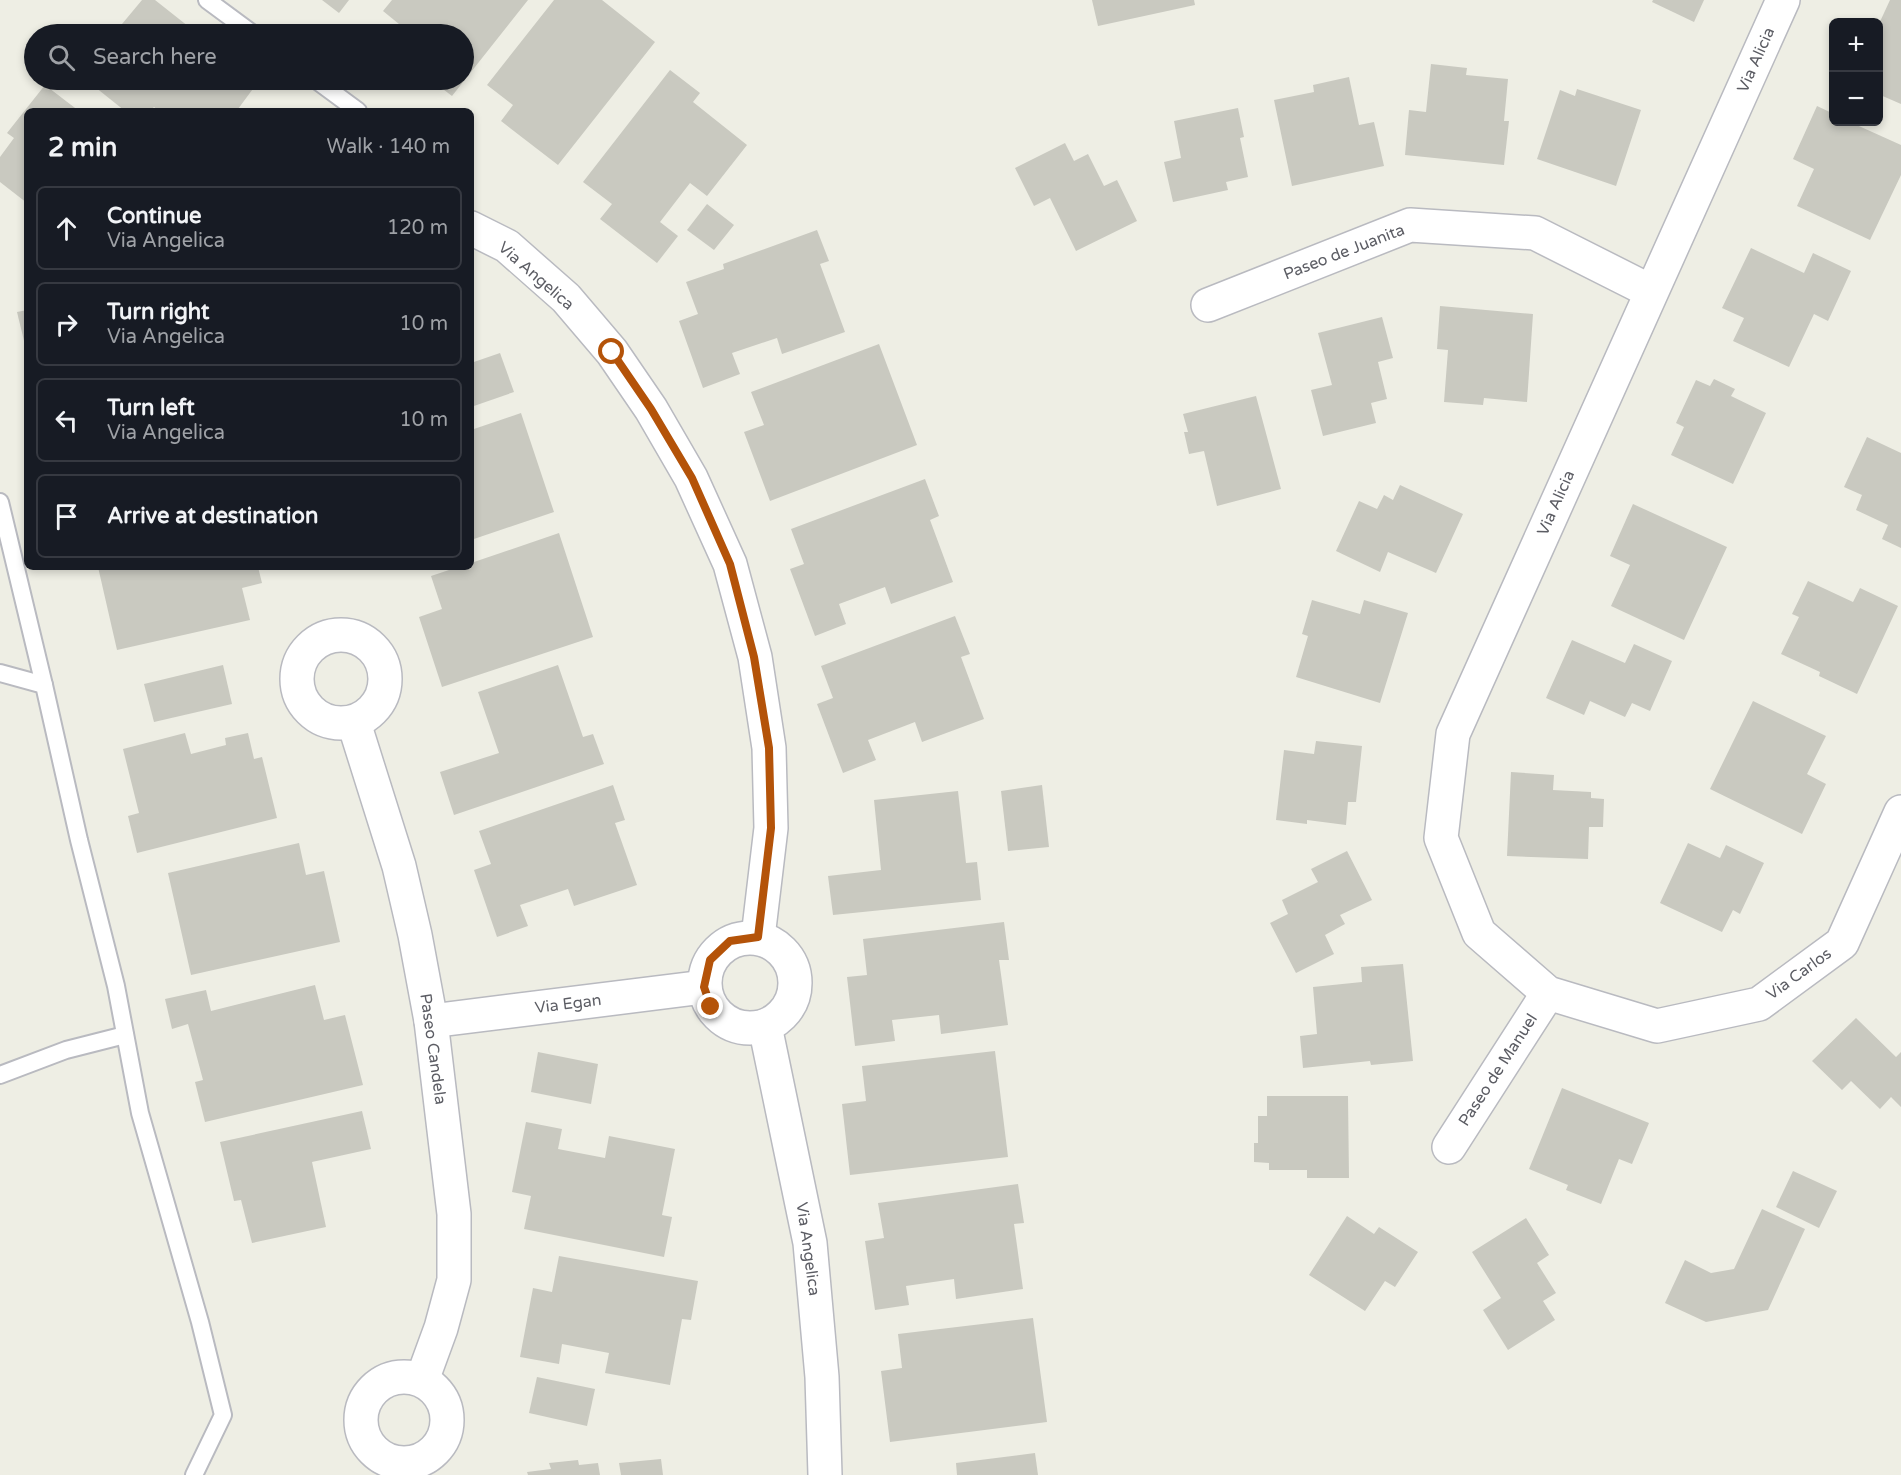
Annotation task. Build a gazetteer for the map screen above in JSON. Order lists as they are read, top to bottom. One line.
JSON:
{"streets":{"street":["Via Alicia","Paseo de Juanita","Via Angelica","Via Carlos","Via Egan","Paseo Candela","Paseo de Manuel"]},"crossings":[["Via Alicia","Paseo de Juanita"],["Via Alicia","Via Carlos"],["Via Alicia","Paseo de Manuel"],["Via Angelica","Via Egan"],["Via Carlos","Paseo de Manuel"],["Via Egan","Paseo Candela"]],"page":{"map_buttons":["+","−"],"search":"Search here","heading":["2 min","Walk · 140 m"],"list":[["Continue","Via Angelica","120 m"],["Turn right","Via Angelica","10 m"],["Turn left","Via Angelica","10 m"],"Arrive at destination"]}}
